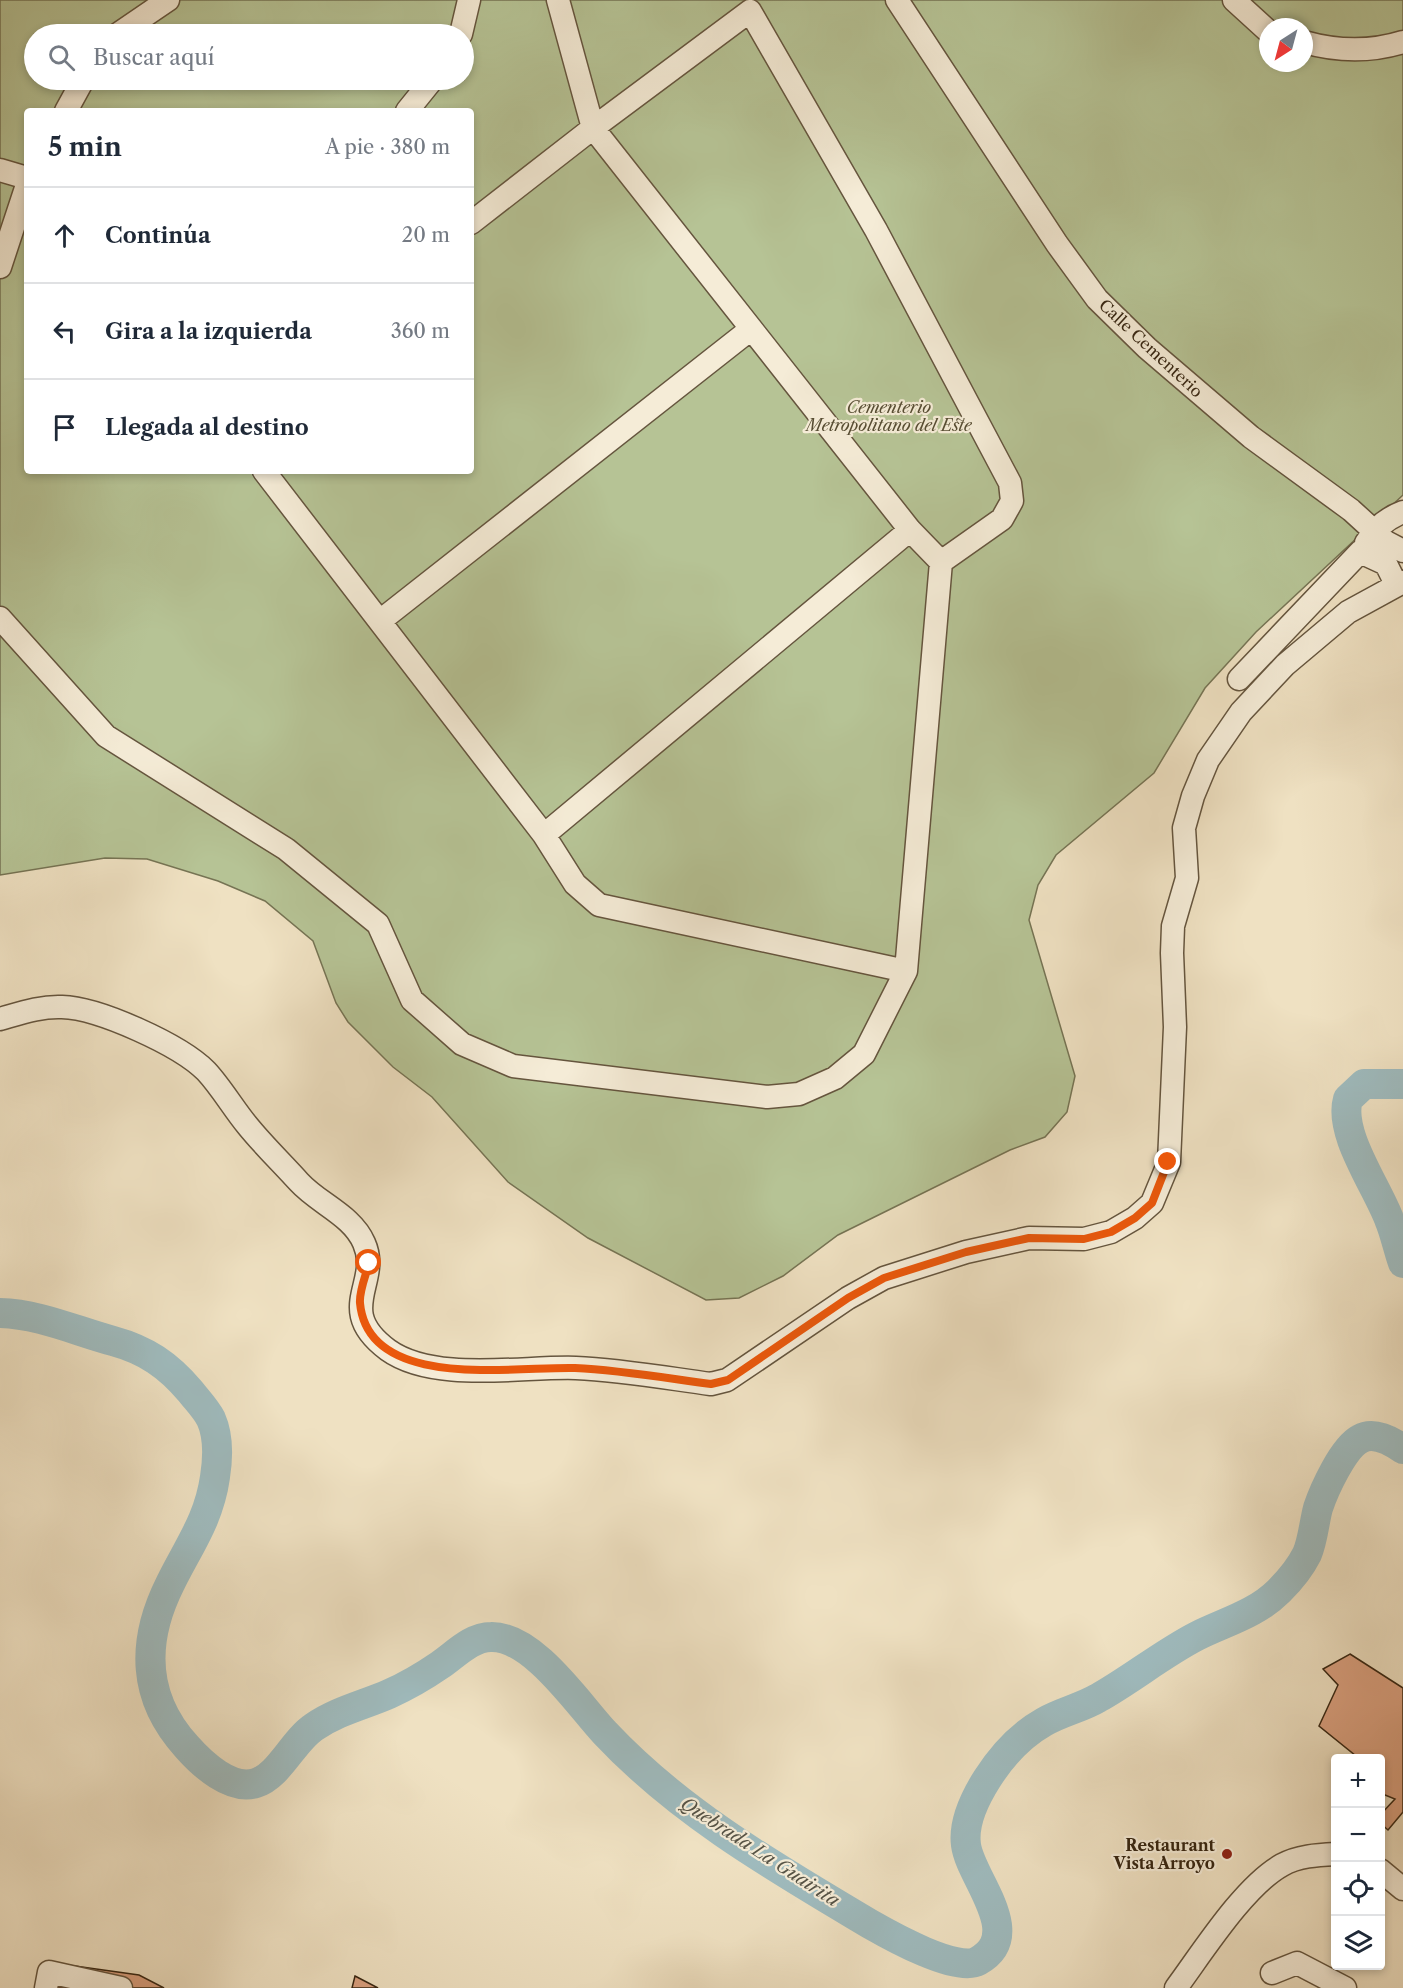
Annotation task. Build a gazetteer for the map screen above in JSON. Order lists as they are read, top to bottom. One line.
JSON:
{"streets":{"street":["Calle Cementerio"]},"water":["Quebrada La Guairita"],"parks":["Cementerio Metropolitano del Este"],"places":["Restaurant Vista Arroyo"],"north":"bottom left","page":{"search":"Buscar aquí","heading":["5 min","A pie · 380 m"],"list":[["Continúa","20 m"],["Gira a la izquierda","360 m"],"Llegada al destino"],"map_buttons":["+","−"]}}
